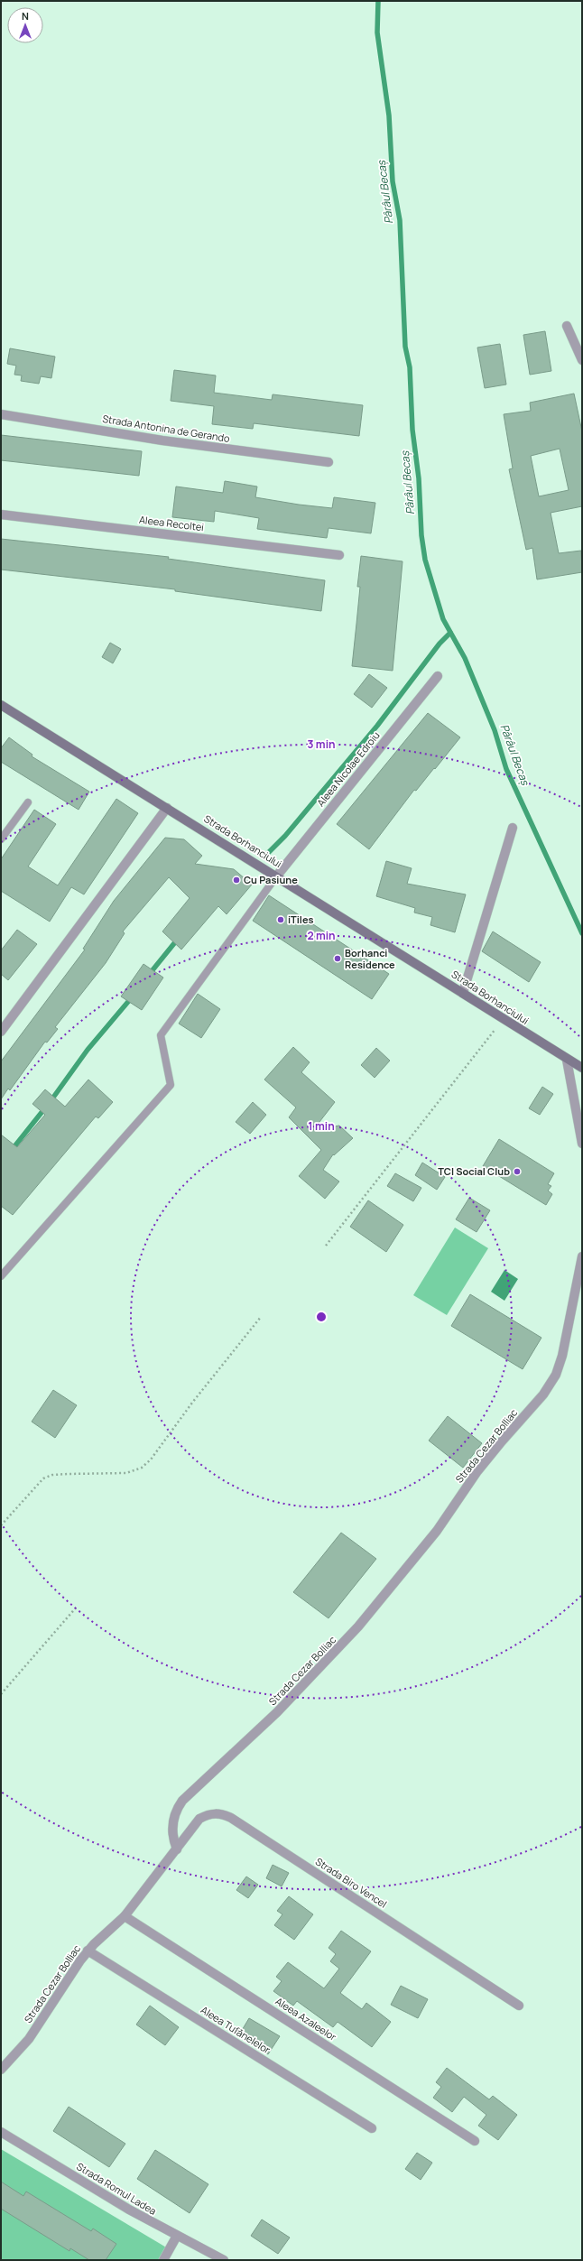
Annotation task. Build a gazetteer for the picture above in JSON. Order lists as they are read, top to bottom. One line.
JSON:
{"streets":{"main road":["Strada Borhanciului"],"street":["Strada Antonina de Gerando","Aleea Recoltei","Aleea Nicolae Edroiu","Strada Cezar Bolliac","Strada Biro Vencel","Aleea Azaleelor","Aleea Tufănelelor","Strada Romul Ladea"]},"crossings":[["Aleea Nicolae Edroiu","Strada Borhanciului"],["Strada Cezar Bolliac","Strada Biro Vencel"],["Strada Cezar Bolliac","Aleea Azaleelor"],["Strada Cezar Bolliac","Aleea Tufănelelor"]],"water":["Pârâul Becaș"],"places":["Cu Pasiune","iTiles","Borhanci Residence","TCI Social Club"],"north":"top","rings":["3 min","2 min","1 min"]}
